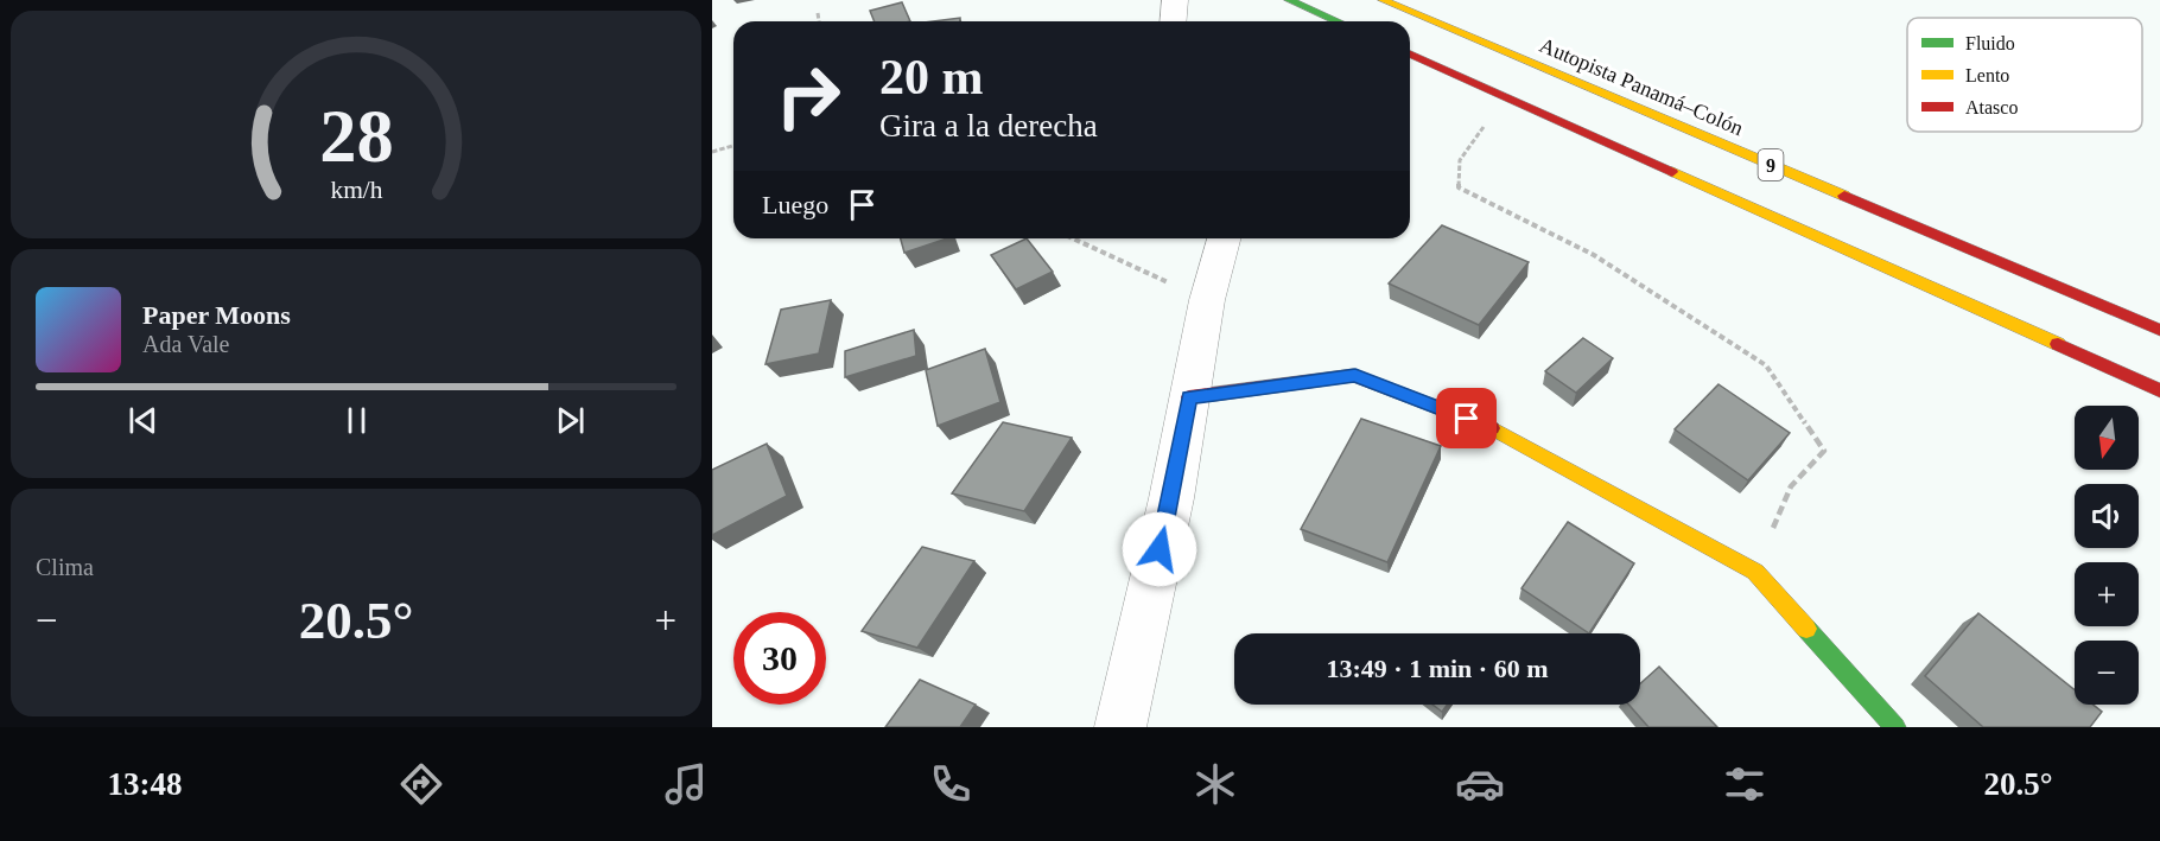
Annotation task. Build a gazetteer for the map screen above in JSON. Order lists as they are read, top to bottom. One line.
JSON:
{"streets":{"main road":["Autopista Panamá–Colón","9"]},"legend":["Fluido","Lento","Atasco"],"north":"bottom","page":{"turn":["20 m","Gira a la derecha"],"then":"Luego","song":["Paper Moons","Ada Vale"],"map_buttons":["+","−"],"tile":"Clima","heat":["−","20.5°","+"],"limit":"30","trip":"13:49 · 1 min · 60 m","tabs":["13:48","20.5°"],"gauge":["28","km/h"]}}
